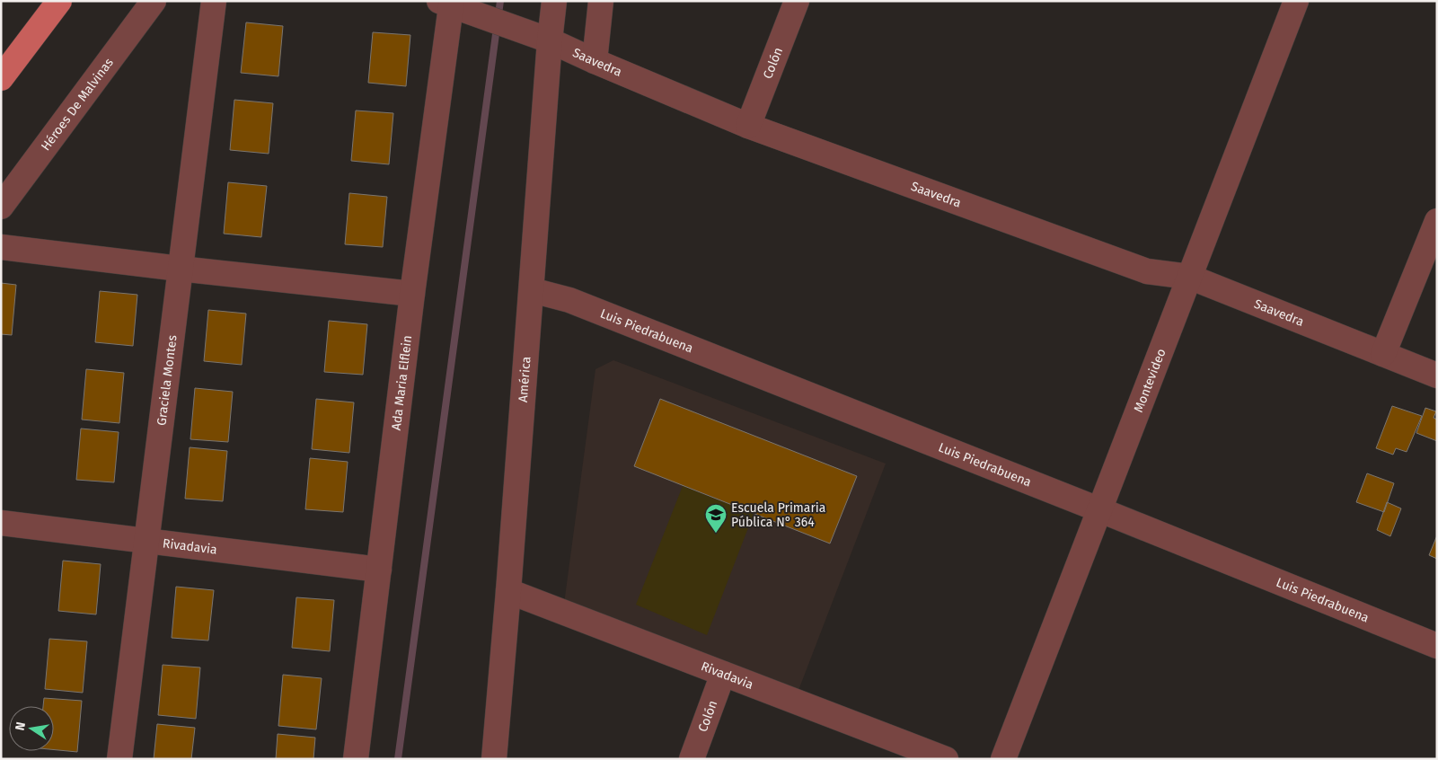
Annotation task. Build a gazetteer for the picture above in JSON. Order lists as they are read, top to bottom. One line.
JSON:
{"streets":{"street":["Saavedra","Colón","Héroes De Malvinas","Luis Piedrabuena","Graciela Montes","América","Montevideo","Ada Maria Elflein","Rivadavia"]},"crossings":[["Saavedra","Colón"],["Saavedra","América"],["Saavedra","Montevideo"],["Saavedra","Ada Maria Elflein"],["Colón","Rivadavia"],["Luis Piedrabuena","América"],["Luis Piedrabuena","Montevideo"],["Graciela Montes","Rivadavia"],["América","Rivadavia"],["Ada Maria Elflein","Rivadavia"]],"places":{"school or university":["Escuela Primaria Pública N° 364"]},"north":"left"}
